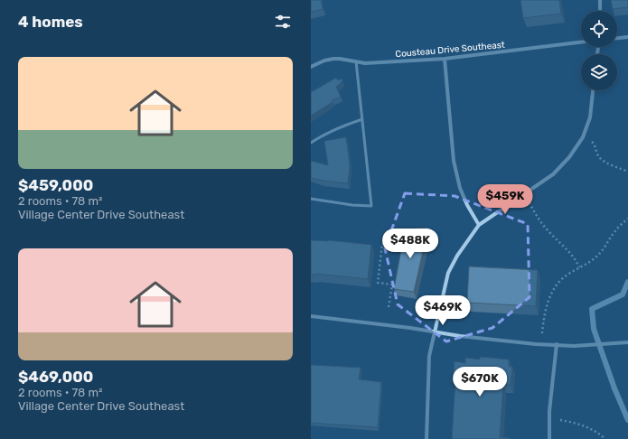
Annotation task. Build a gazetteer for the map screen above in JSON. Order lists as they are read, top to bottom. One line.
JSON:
{"streets":{"street":["Cousteau Drive Southeast"]},"page":{"heading":"4 homes","list":[{"name":"$459,000","note":"2 rooms · 78 m² · Village Center Drive Southeast"},{"name":"$469,000","note":"2 rooms · 78 m² · Village Center Drive Southeast"}],"price":["$459K","$488K","$469K","$670K"]}}
